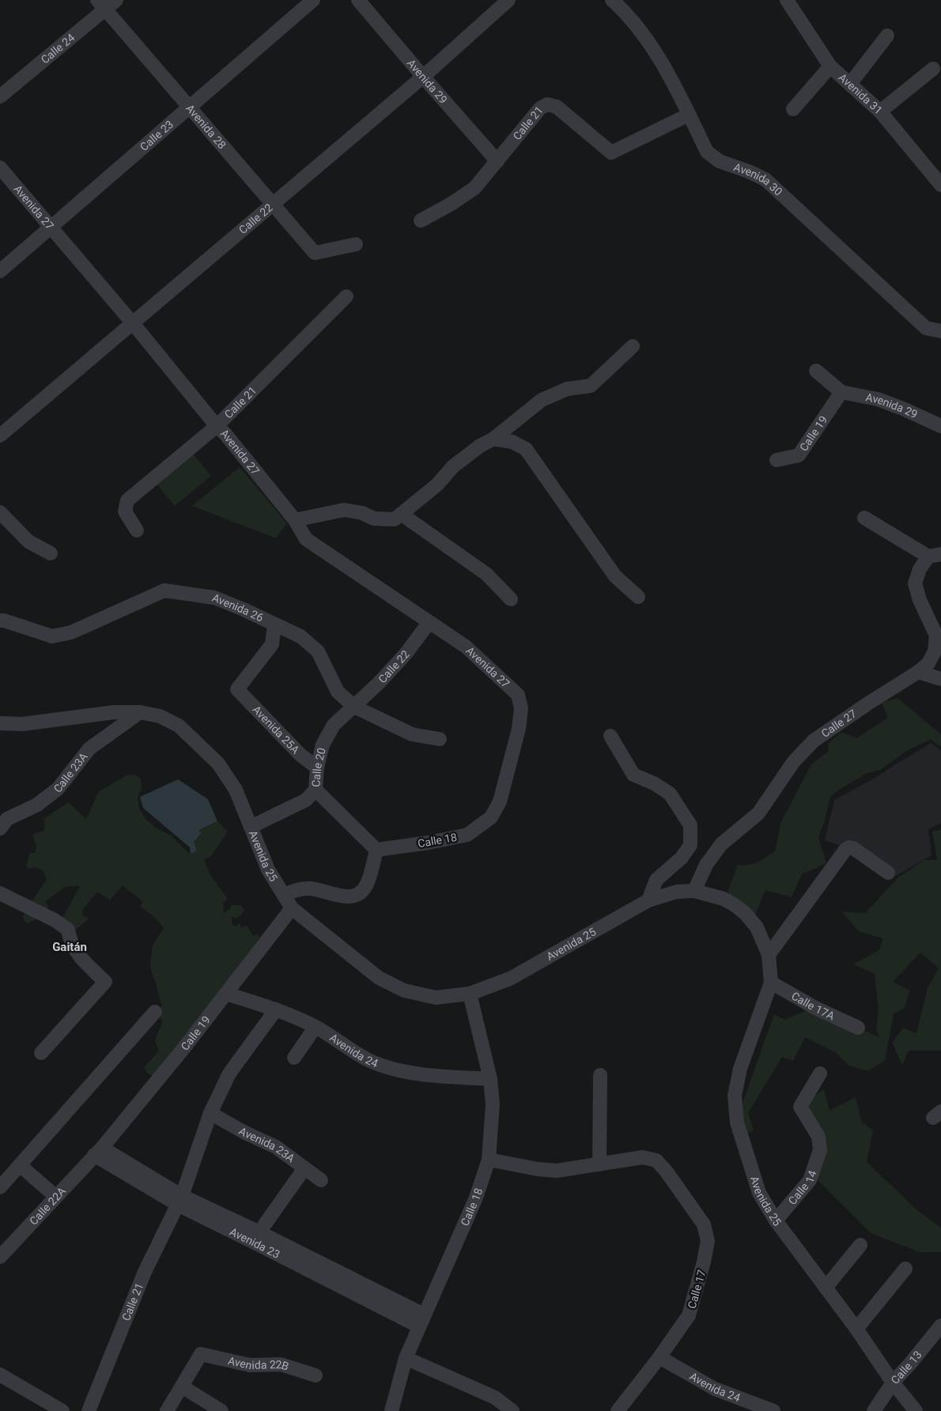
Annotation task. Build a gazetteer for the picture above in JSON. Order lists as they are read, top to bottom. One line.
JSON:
{"streets":{"street":["Calle 24","Avenida 29","Avenida 31","Calle 21","Avenida 28","Calle 23","Avenida 30","Avenida 27","Calle 22","Calle 19","Avenida 26","Calle 27","Avenida 25A","Calle 20","Calle 23A","Calle 18","Avenida 25","Calle 17A","Avenida 24","Avenida 23A","Calle 14","Calle 22A","Avenida 23","Calle 17","Avenida 22B","Calle 13"]},"crossings":[["Calle 24","Avenida 28"],["Avenida 29","Calle 21"],["Avenida 29","Calle 22"],["Avenida 29","Calle 19"],["Calle 21","Avenida 30"],["Calle 21","Avenida 27"],["Calle 21","Avenida 24"],["Calle 21","Avenida 23A"],["Calle 21","Avenida 23"],["Avenida 28","Calle 23"],["Avenida 28","Calle 22"],["Calle 23","Avenida 27"],["Avenida 27","Calle 22"],["Avenida 27","Calle 18"],["Calle 22","Avenida 26"],["Calle 22","Calle 20"],["Calle 19","Avenida 25"],["Calle 19","Avenida 24"],["Calle 19","Calle 22A"],["Calle 19","Avenida 23"],["Avenida 26","Avenida 25A"],["Avenida 26","Calle 20"],["Calle 27","Avenida 25"],["Avenida 25A","Calle 20"],["Calle 20","Avenida 25"],["Calle 23A","Avenida 25"],["Calle 18","Avenida 25"],["Calle 18","Avenida 24"],["Calle 18","Avenida 23"],["Avenida 25","Calle 17A"],["Avenida 25","Calle 14"],["Avenida 25","Calle 13"],["Avenida 24","Calle 17"],["Calle 22A","Avenida 23"]],"districts":["Gaitán"]}
